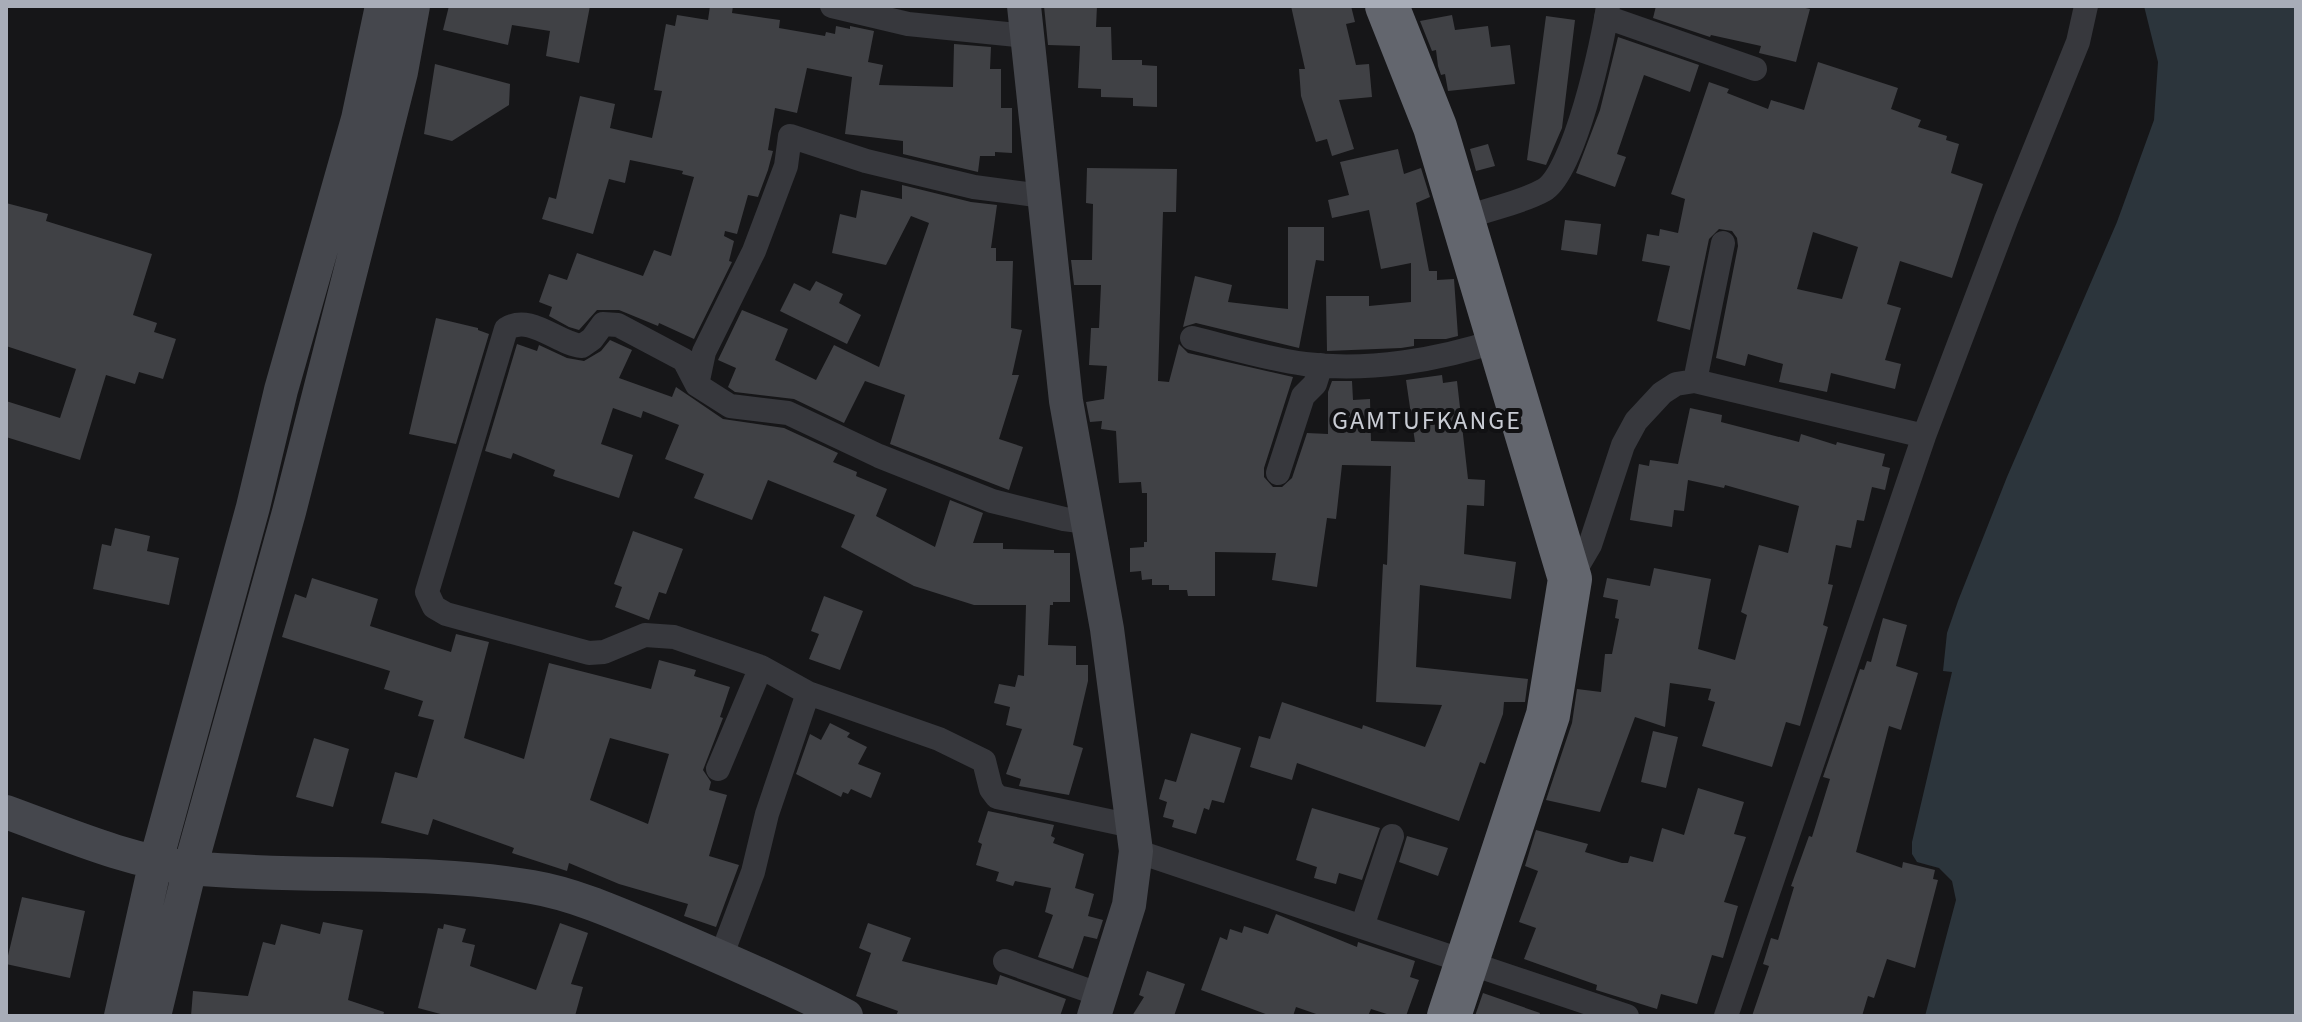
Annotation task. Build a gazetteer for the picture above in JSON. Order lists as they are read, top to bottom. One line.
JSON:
{"districts":["GAMTUFKANGE"]}
